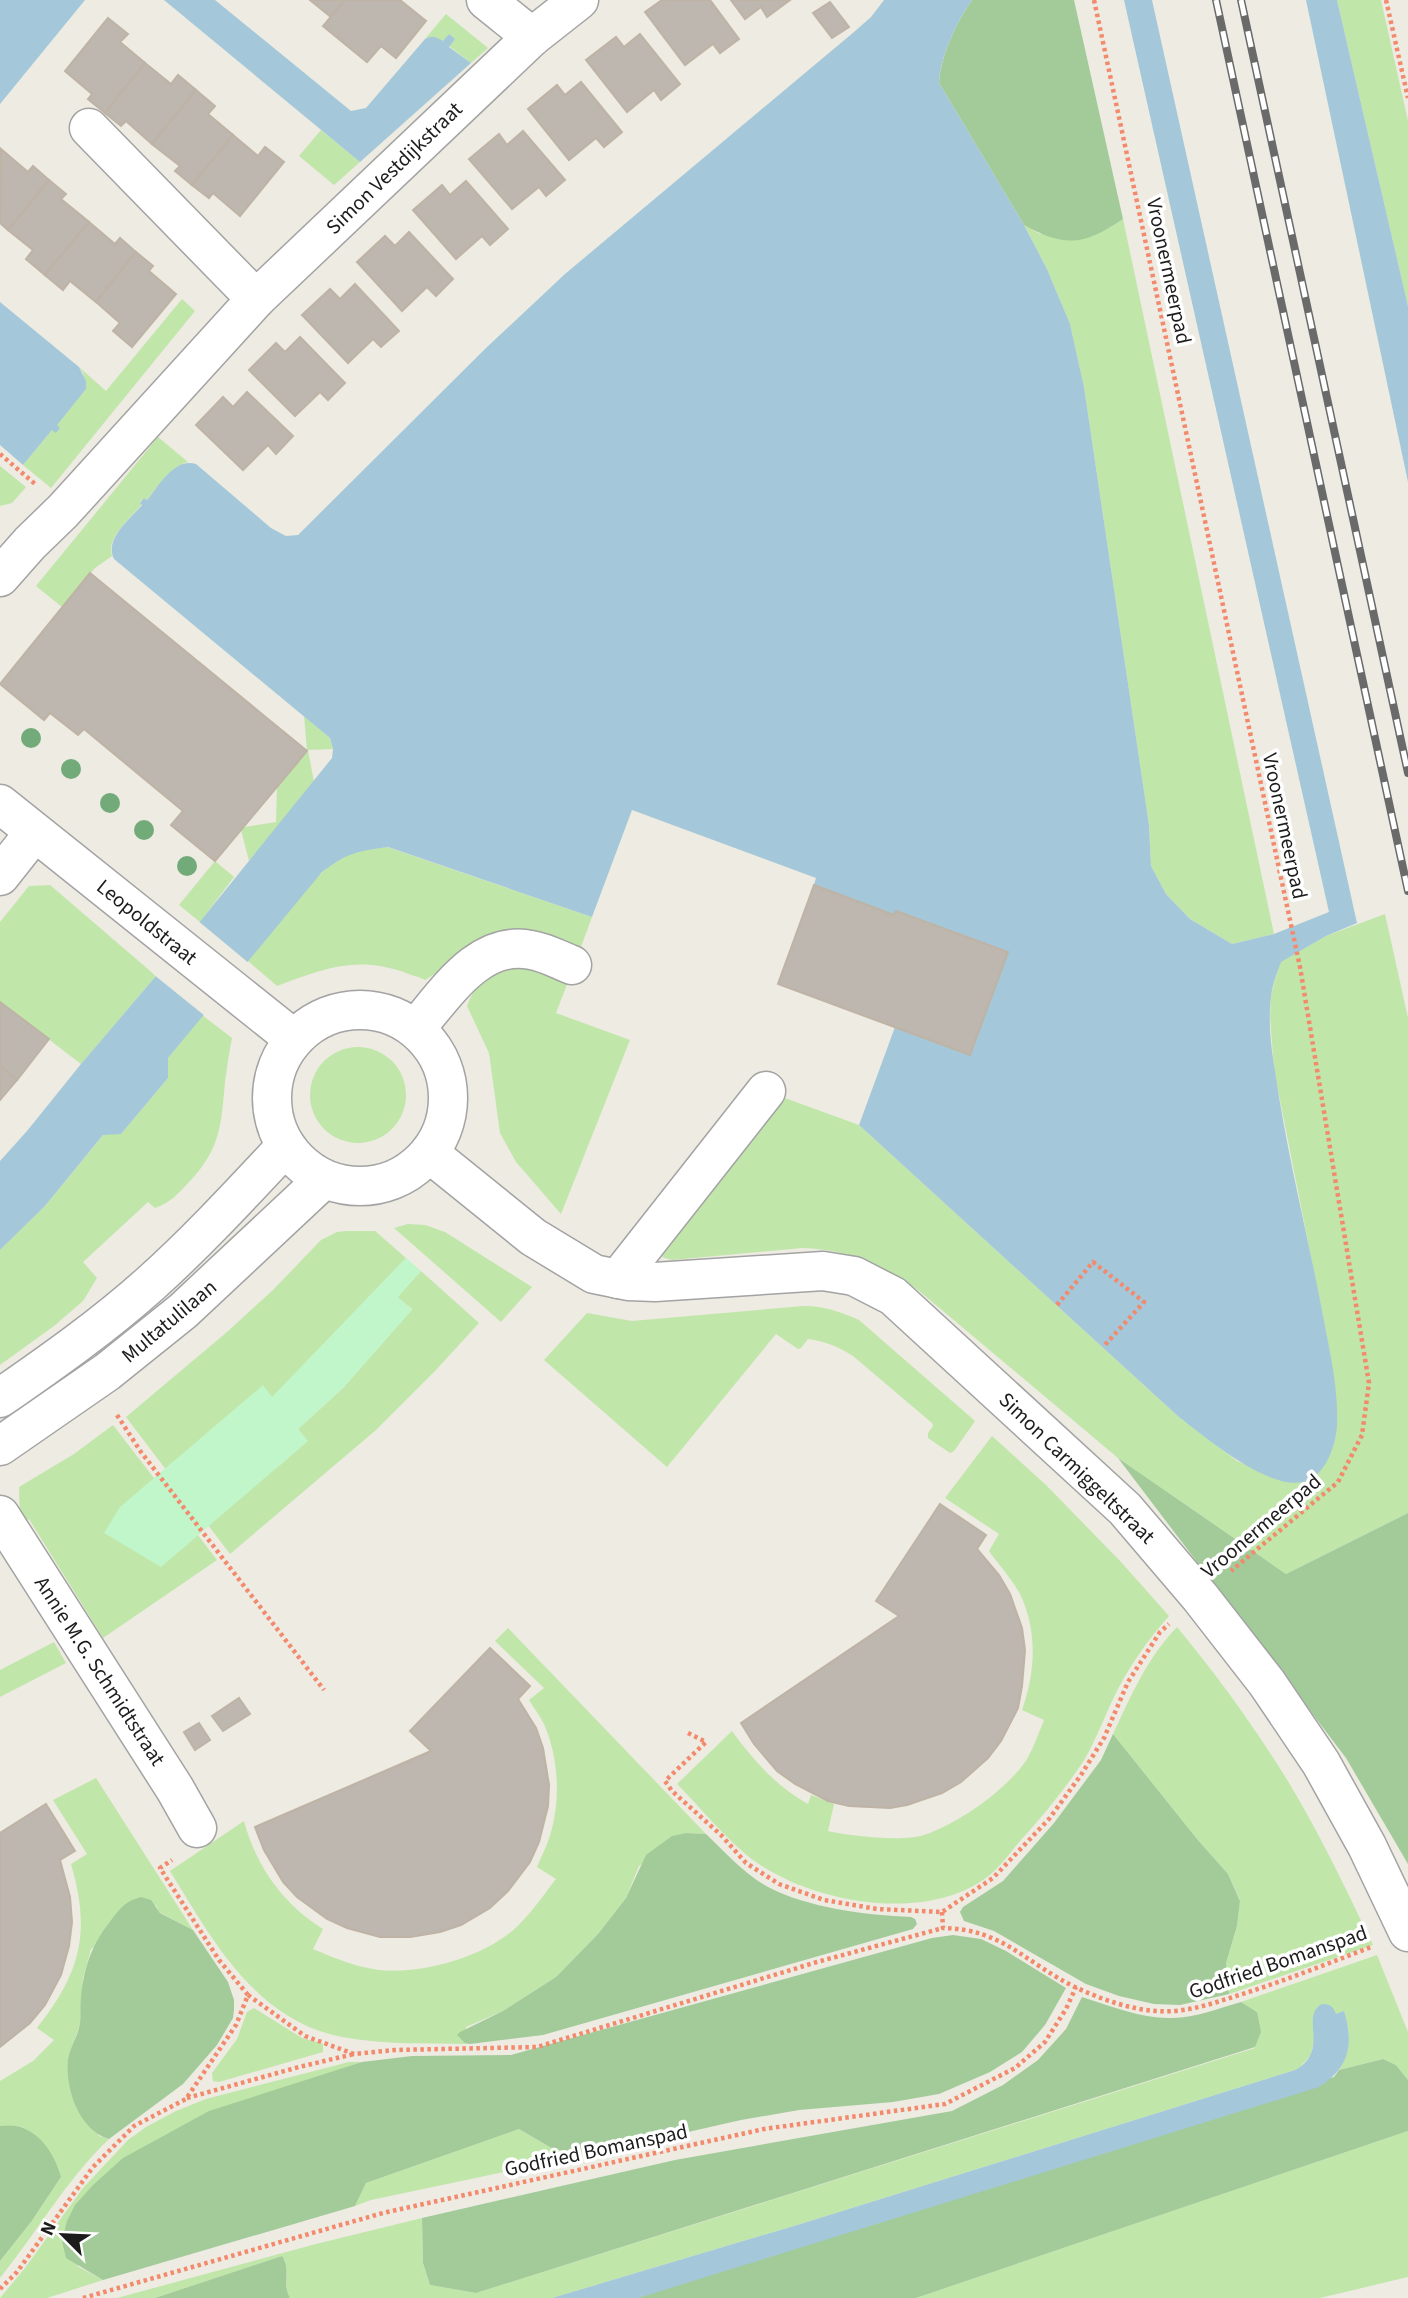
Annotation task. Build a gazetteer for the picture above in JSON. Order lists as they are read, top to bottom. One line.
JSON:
{"streets":{"street":["Simon Vestdijkstraat","Leopoldstraat","Multatulilaan","Simon Carmiggeltstraat","Annie M.G. Schmidtstraat"],"path":["Vroonermeerpad","Godfried Bomanspad"]},"crossings":[["Vroonermeerpad","Simon Carmiggeltstraat"],["Leopoldstraat","Multatulilaan"],["Leopoldstraat","Simon Carmiggeltstraat"],["Multatulilaan","Simon Carmiggeltstraat"],["Simon Carmiggeltstraat","Godfried Bomanspad"],["Annie M.G. Schmidtstraat","Godfried Bomanspad"]],"north":"top left"}
